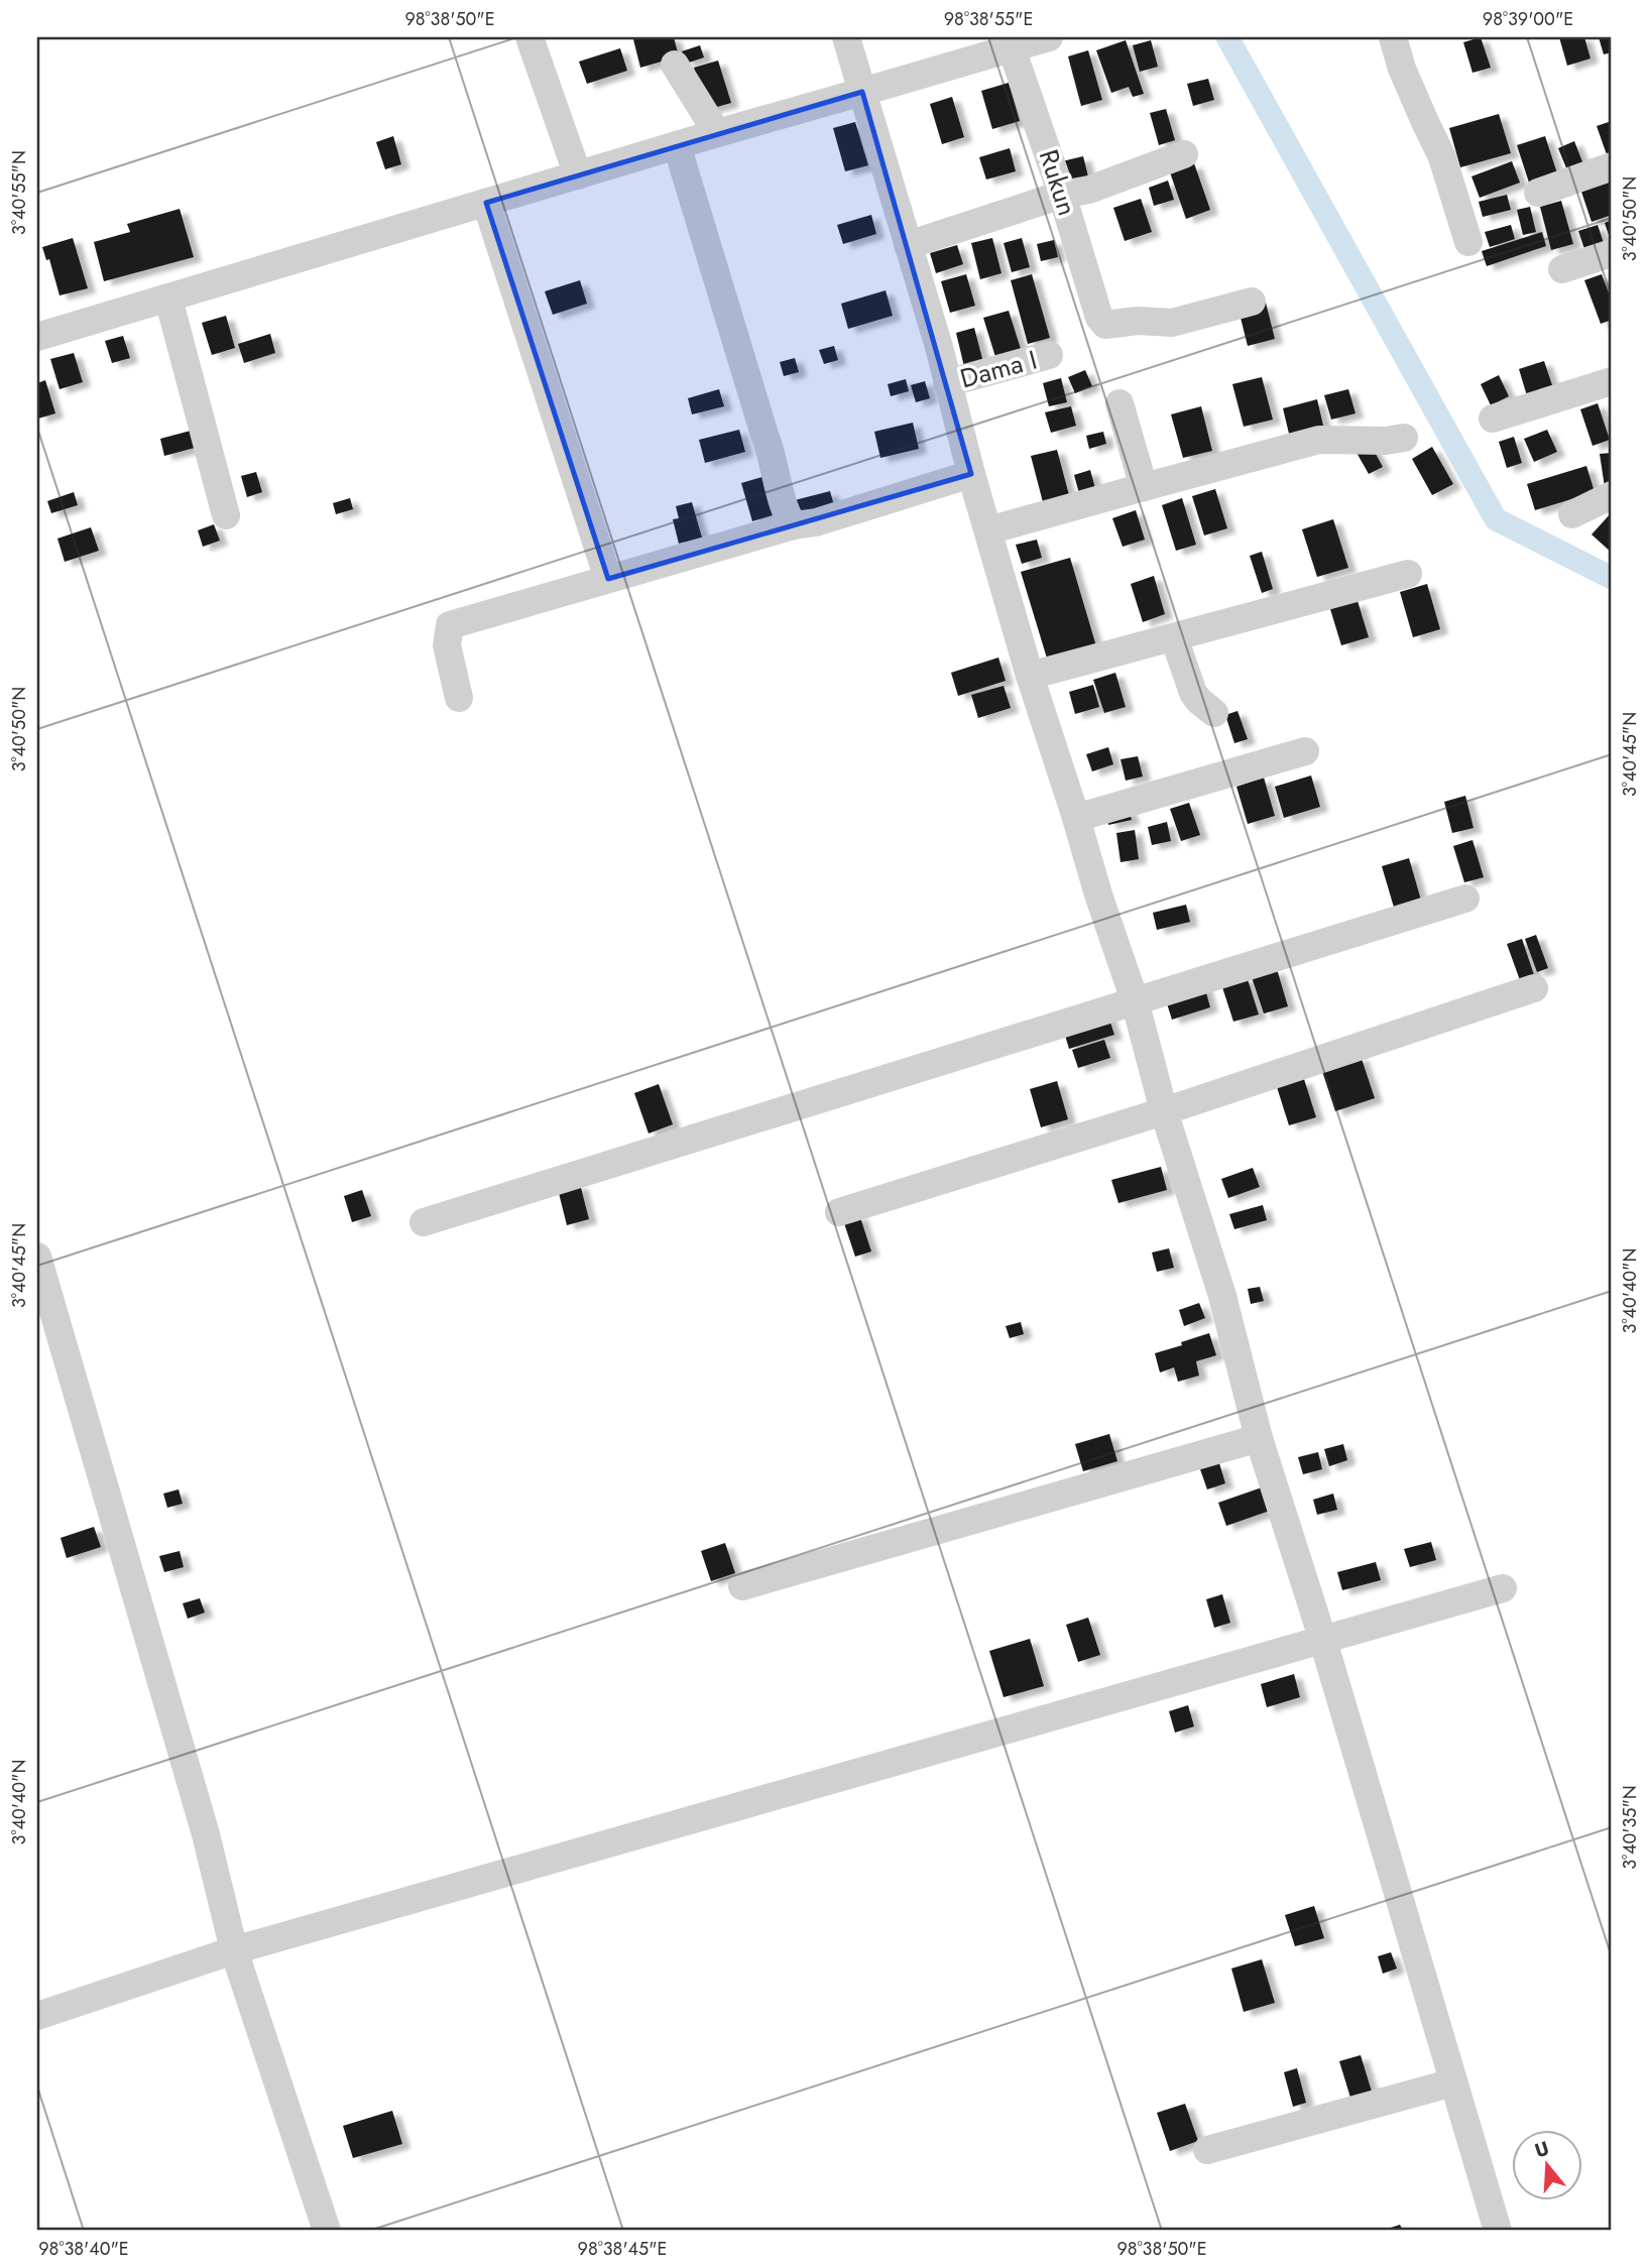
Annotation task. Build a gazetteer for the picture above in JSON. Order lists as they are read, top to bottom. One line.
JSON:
{"streets":{"street":["Rukun","Dama I"]},"north":"top","coordinates":["98°38'50\"E","98°38'55\"E","98°39'00\"E","3°40'55\"N","3°40'50\"N","3°40'45\"N","3°40'40\"N","3°40'35\"N","98°38'40\"E","98°38'45\"E"]}
